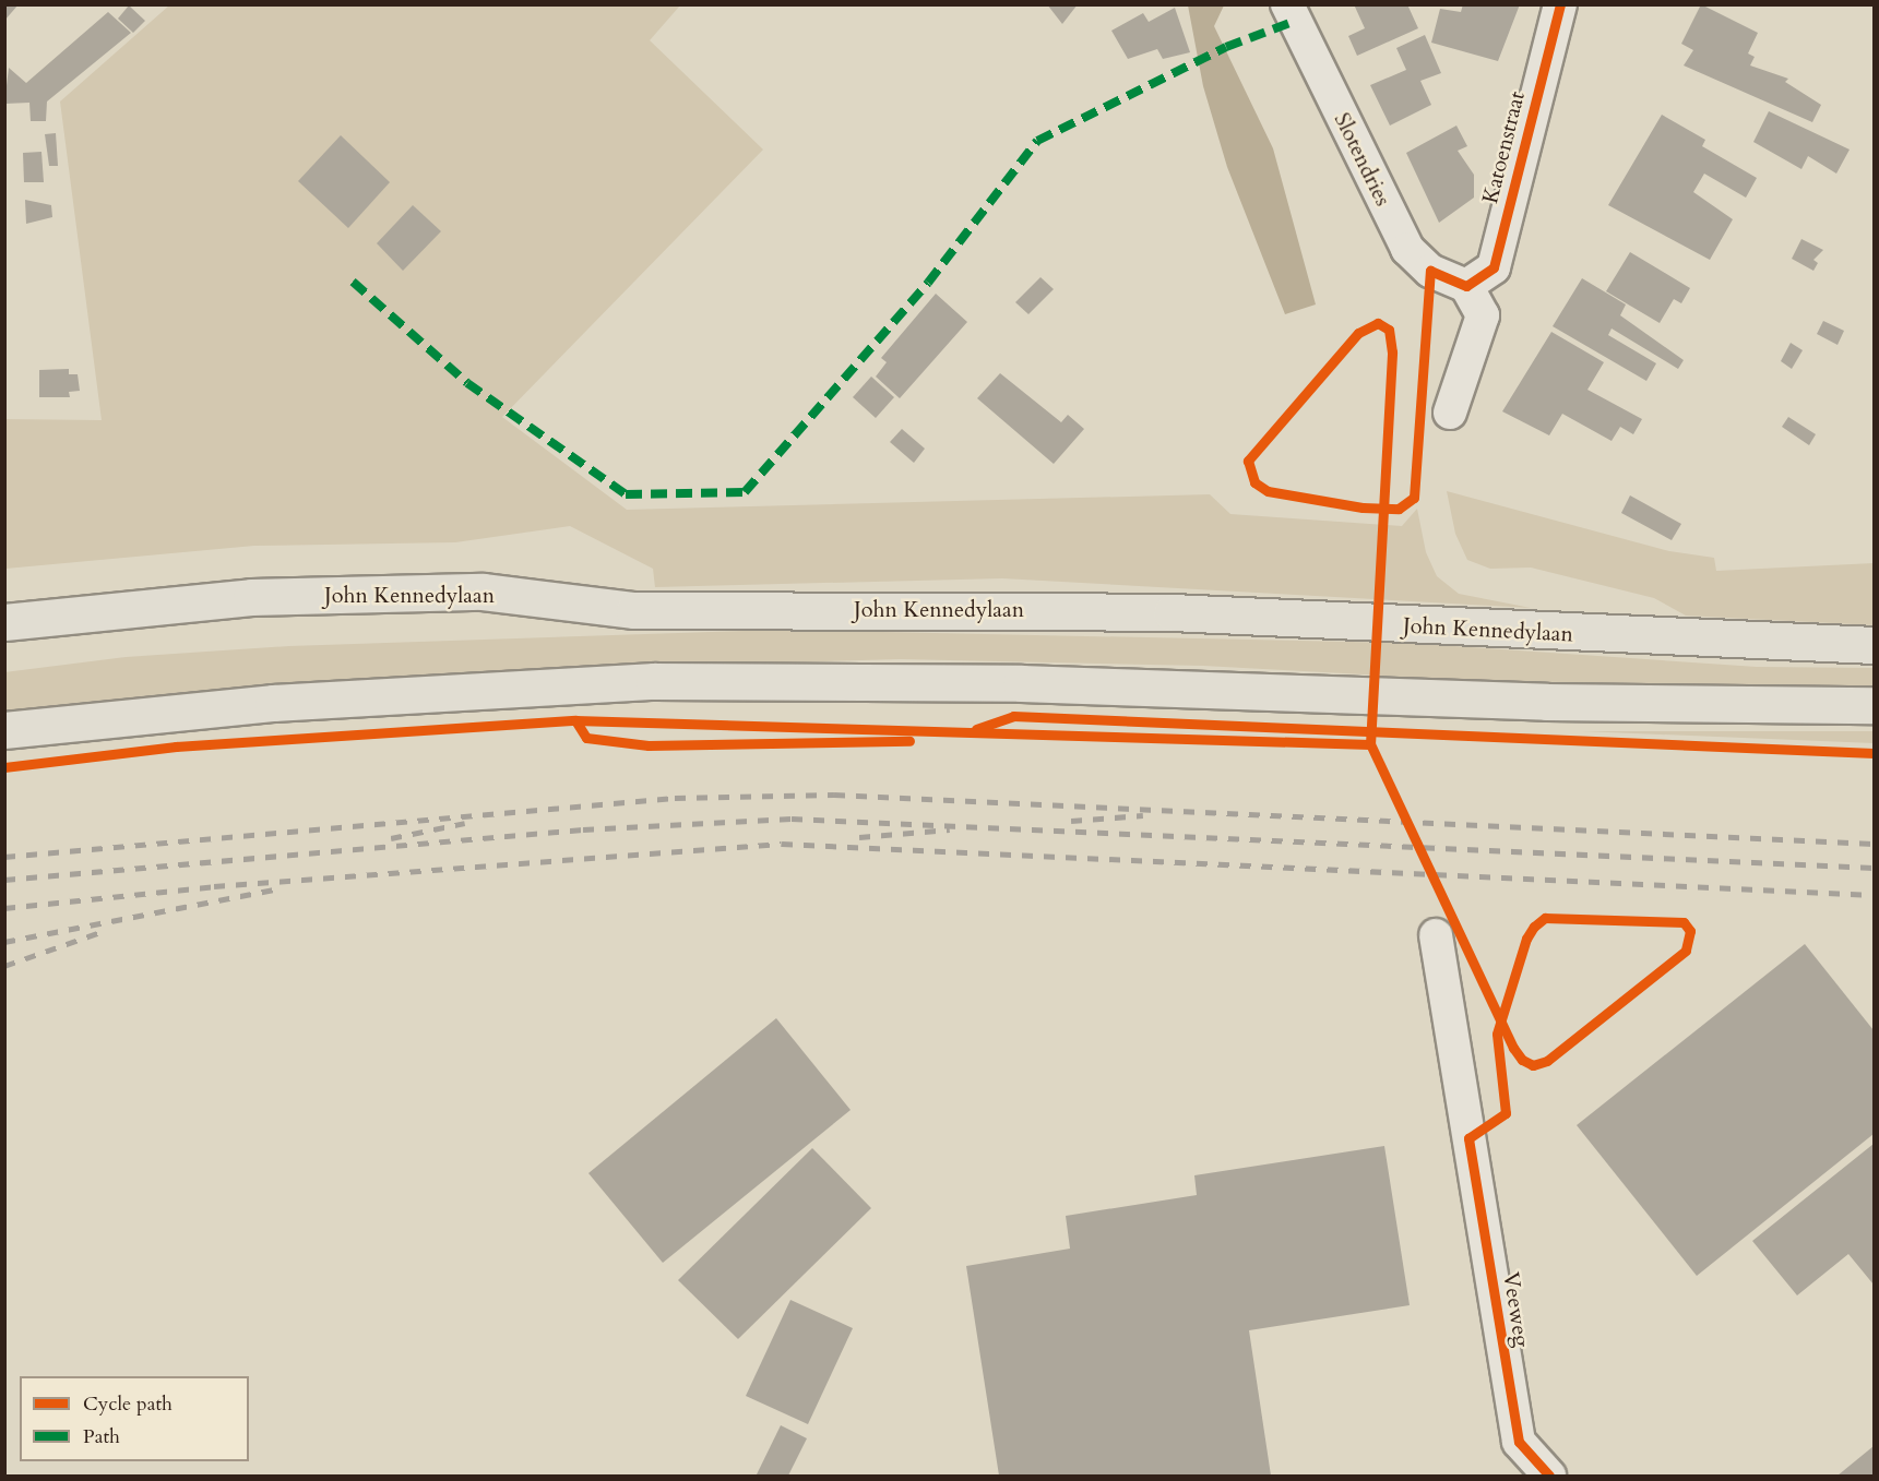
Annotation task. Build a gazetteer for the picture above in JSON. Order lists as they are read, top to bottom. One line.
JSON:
{"streets":{"highway":["John Kennedylaan"],"street":["Katoenstraat","Slotendries","Veeweg"]},"crossings":[["Katoenstraat","Slotendries"]],"legend":["Cycle path","Path"]}
